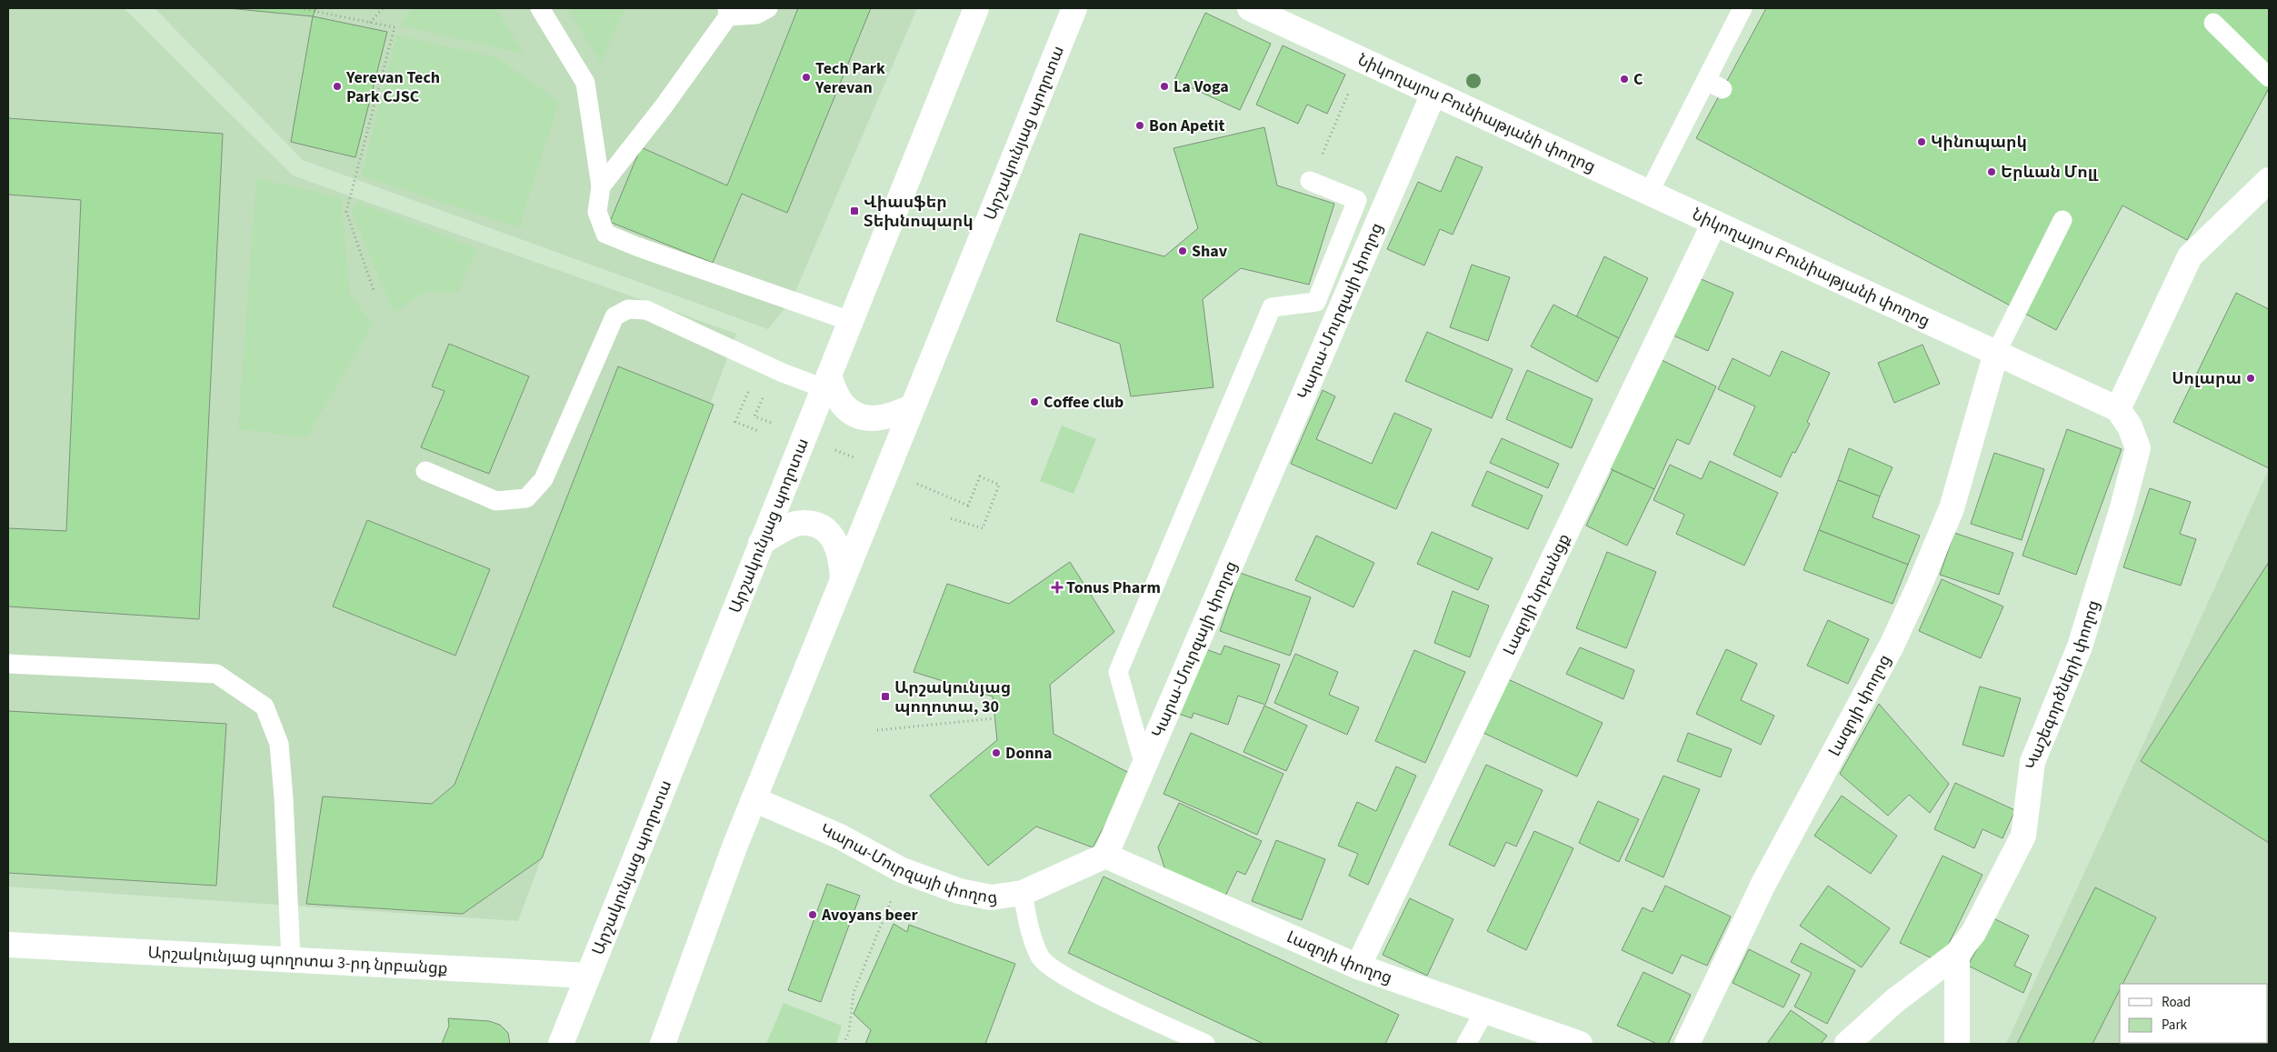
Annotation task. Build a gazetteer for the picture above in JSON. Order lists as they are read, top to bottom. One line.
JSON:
{"streets":{"street":["Նիկողայոս Բունիաթյանի փողոց","Արշակունյաց պողոտա","Կարա-Մուրզայի փողոց","Լազոյի նրբանցք","Կաշեգործների փողոց","Լազոյի փողոց","Արշակունյաց պողոտա 3-րդ նրբանցք"]},"crossings":[["Նիկողայոս Բունիաթյանի փողոց","Կարա-Մուրզայի փողոց"],["Նիկողայոս Բունիաթյանի փողոց","Լազոյի նրբանցք"],["Նիկողայոս Բունիաթյանի փողոց","Կաշեգործների փողոց"],["Նիկողայոս Բունիաթյանի փողոց","Լազոյի փողոց"],["Արշակունյաց պողոտա","Կարա-Մուրզայի փողոց"],["Արշակունյաց պողոտա","Արշակունյաց պողոտա 3-րդ նրբանցք"],["Կարա-Մուրզայի փողոց","Լազոյի փողոց"],["Լազոյի նրբանցք","Լազոյի փողոց"]],"places":{"other":["Tech Park Yerevan","C","Yerevan Tech Park CJSC","La Voga","Bon Apetit","Կինոպարկ","Երևան Մոլլ","Shav","Սոլարա","Coffee club","Donna","Avoyans beer"],"transit":["Վիասֆեր Տեխնոպարկ","Արշակունյաց պողոտա, 30"],"health":["Tonus Pharm"]},"legend":["Road","Park"]}
